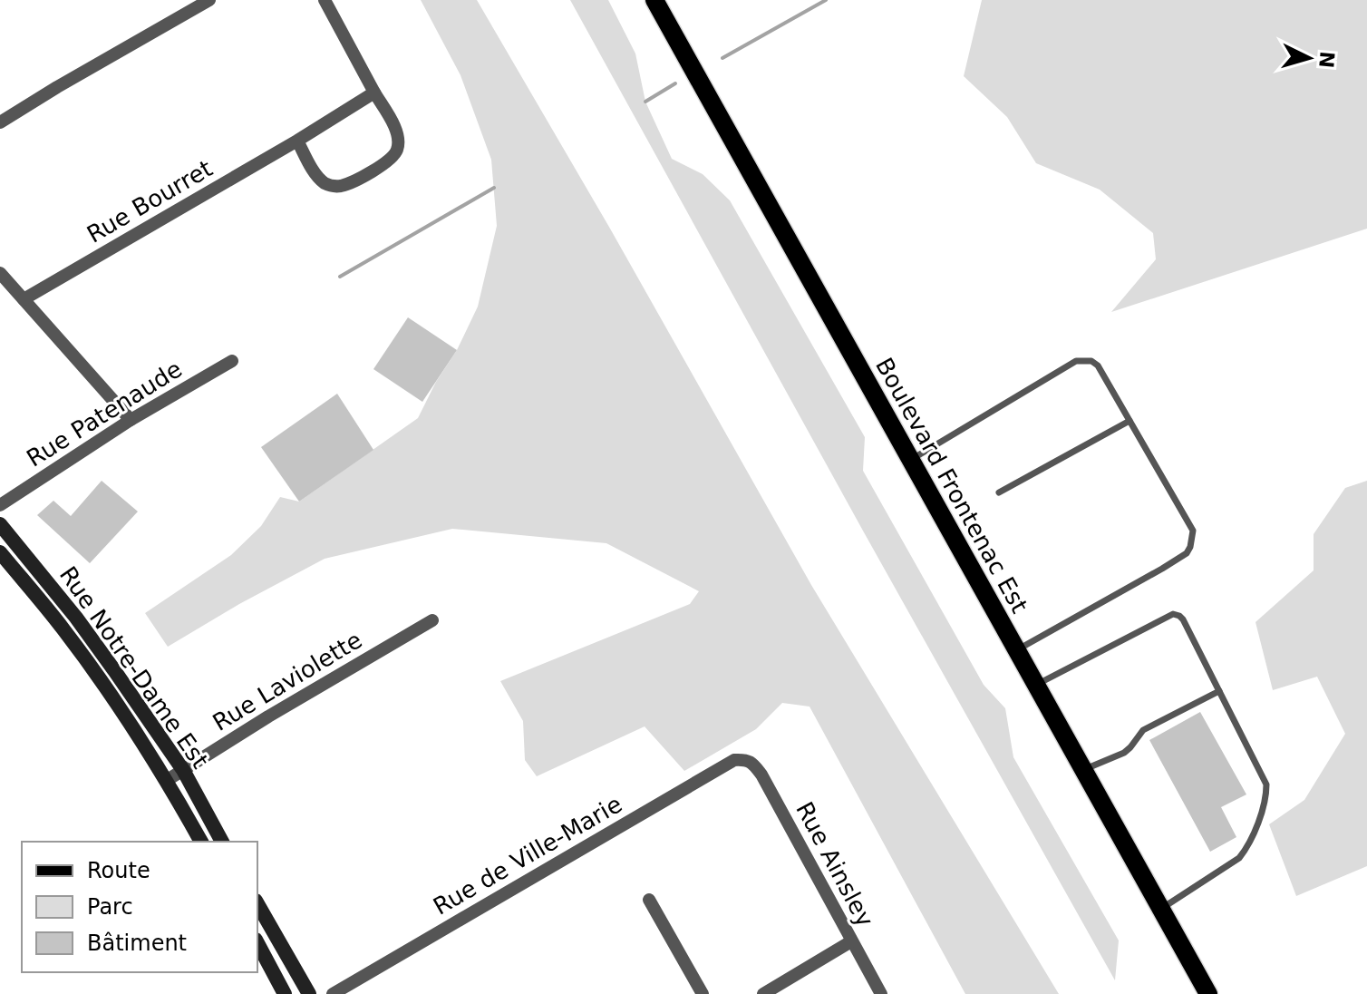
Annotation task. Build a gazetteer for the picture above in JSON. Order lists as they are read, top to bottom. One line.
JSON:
{"streets":{"main road":["Boulevard Frontenac Est"],"street":["Rue Bourret","Rue Patenaude","Rue Notre-Dame Est","Rue Laviolette","Rue de Ville-Marie","Rue Ainsley"]},"crossings":[["Rue Notre-Dame Est","Rue Laviolette"],["Rue de Ville-Marie","Rue Ainsley"]],"legend":["Route","Parc","Bâtiment"],"north":"right"}
